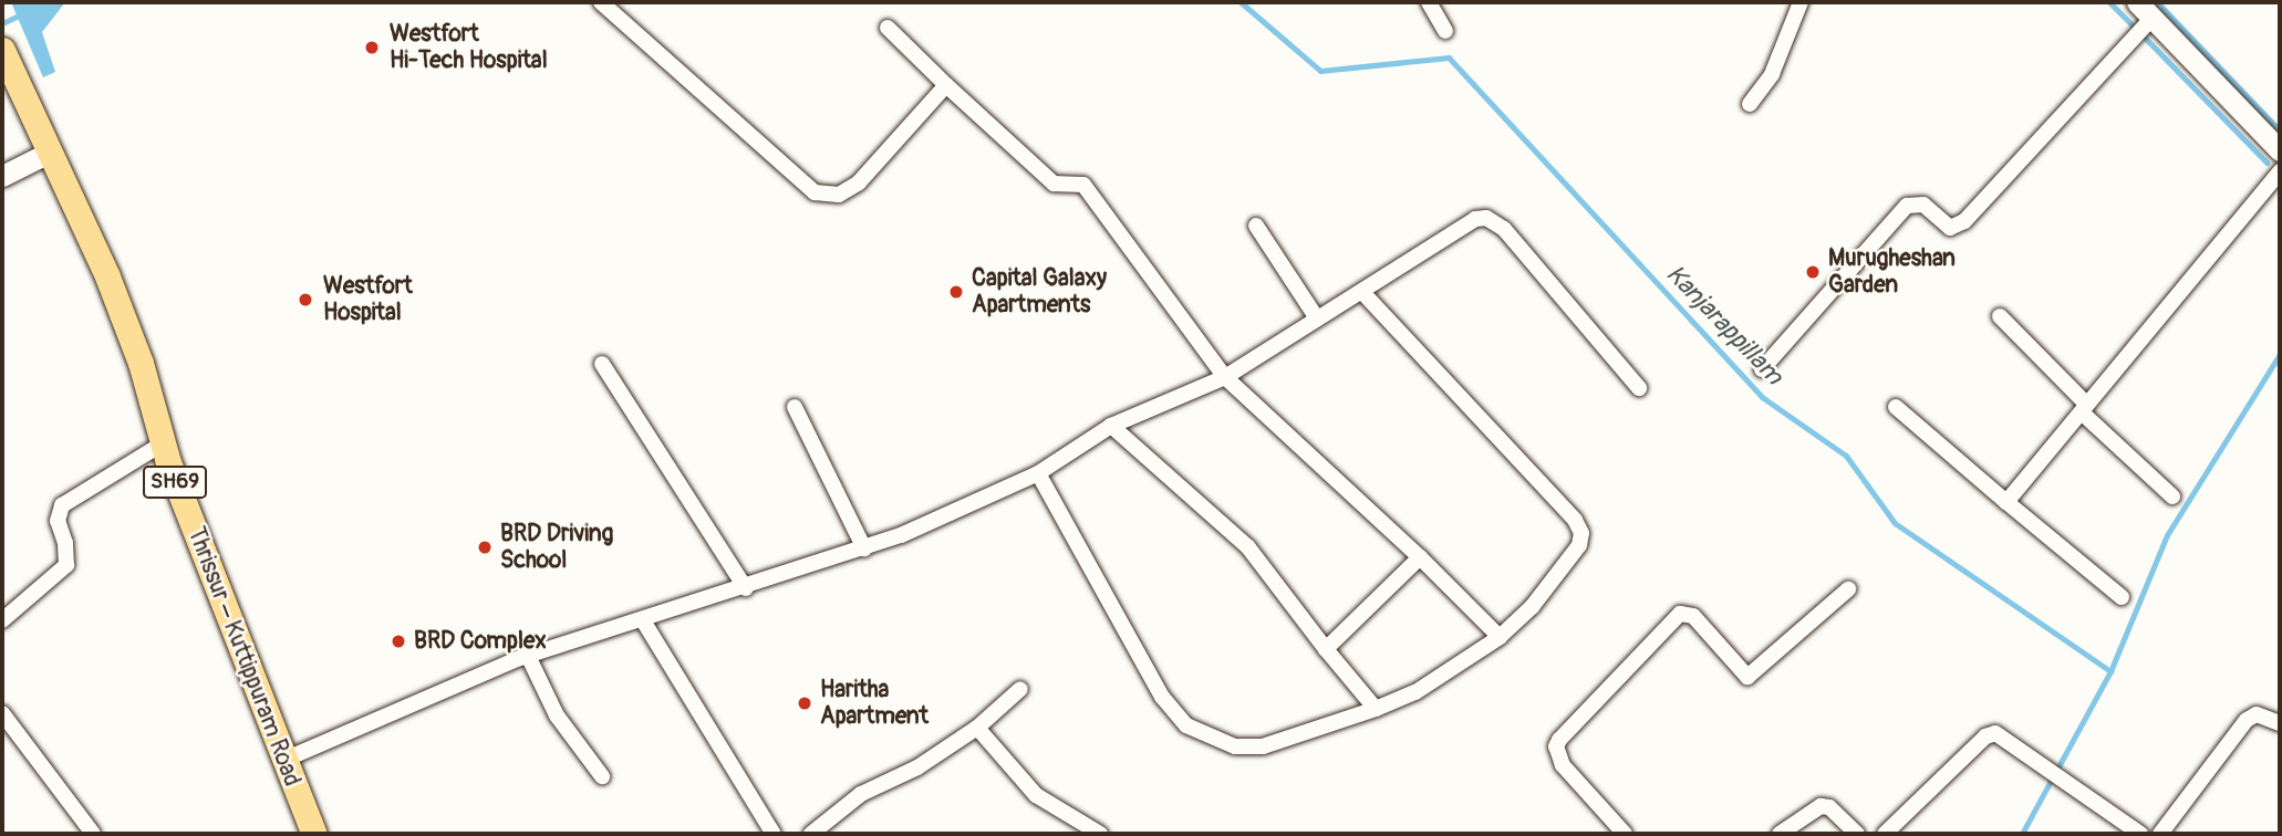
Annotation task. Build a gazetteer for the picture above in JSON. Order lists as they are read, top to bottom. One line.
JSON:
{"streets":{"main road":["SH69","Thrissur – Kuttippuram Road"]},"water":["Kanjarappillam"],"places":["Westfort Hi-Tech Hospital","Murugheshan Garden","Capital Galaxy Apartments","Westfort Hospital","BRD Driving School","BRD Complex","Haritha Apartment"]}
